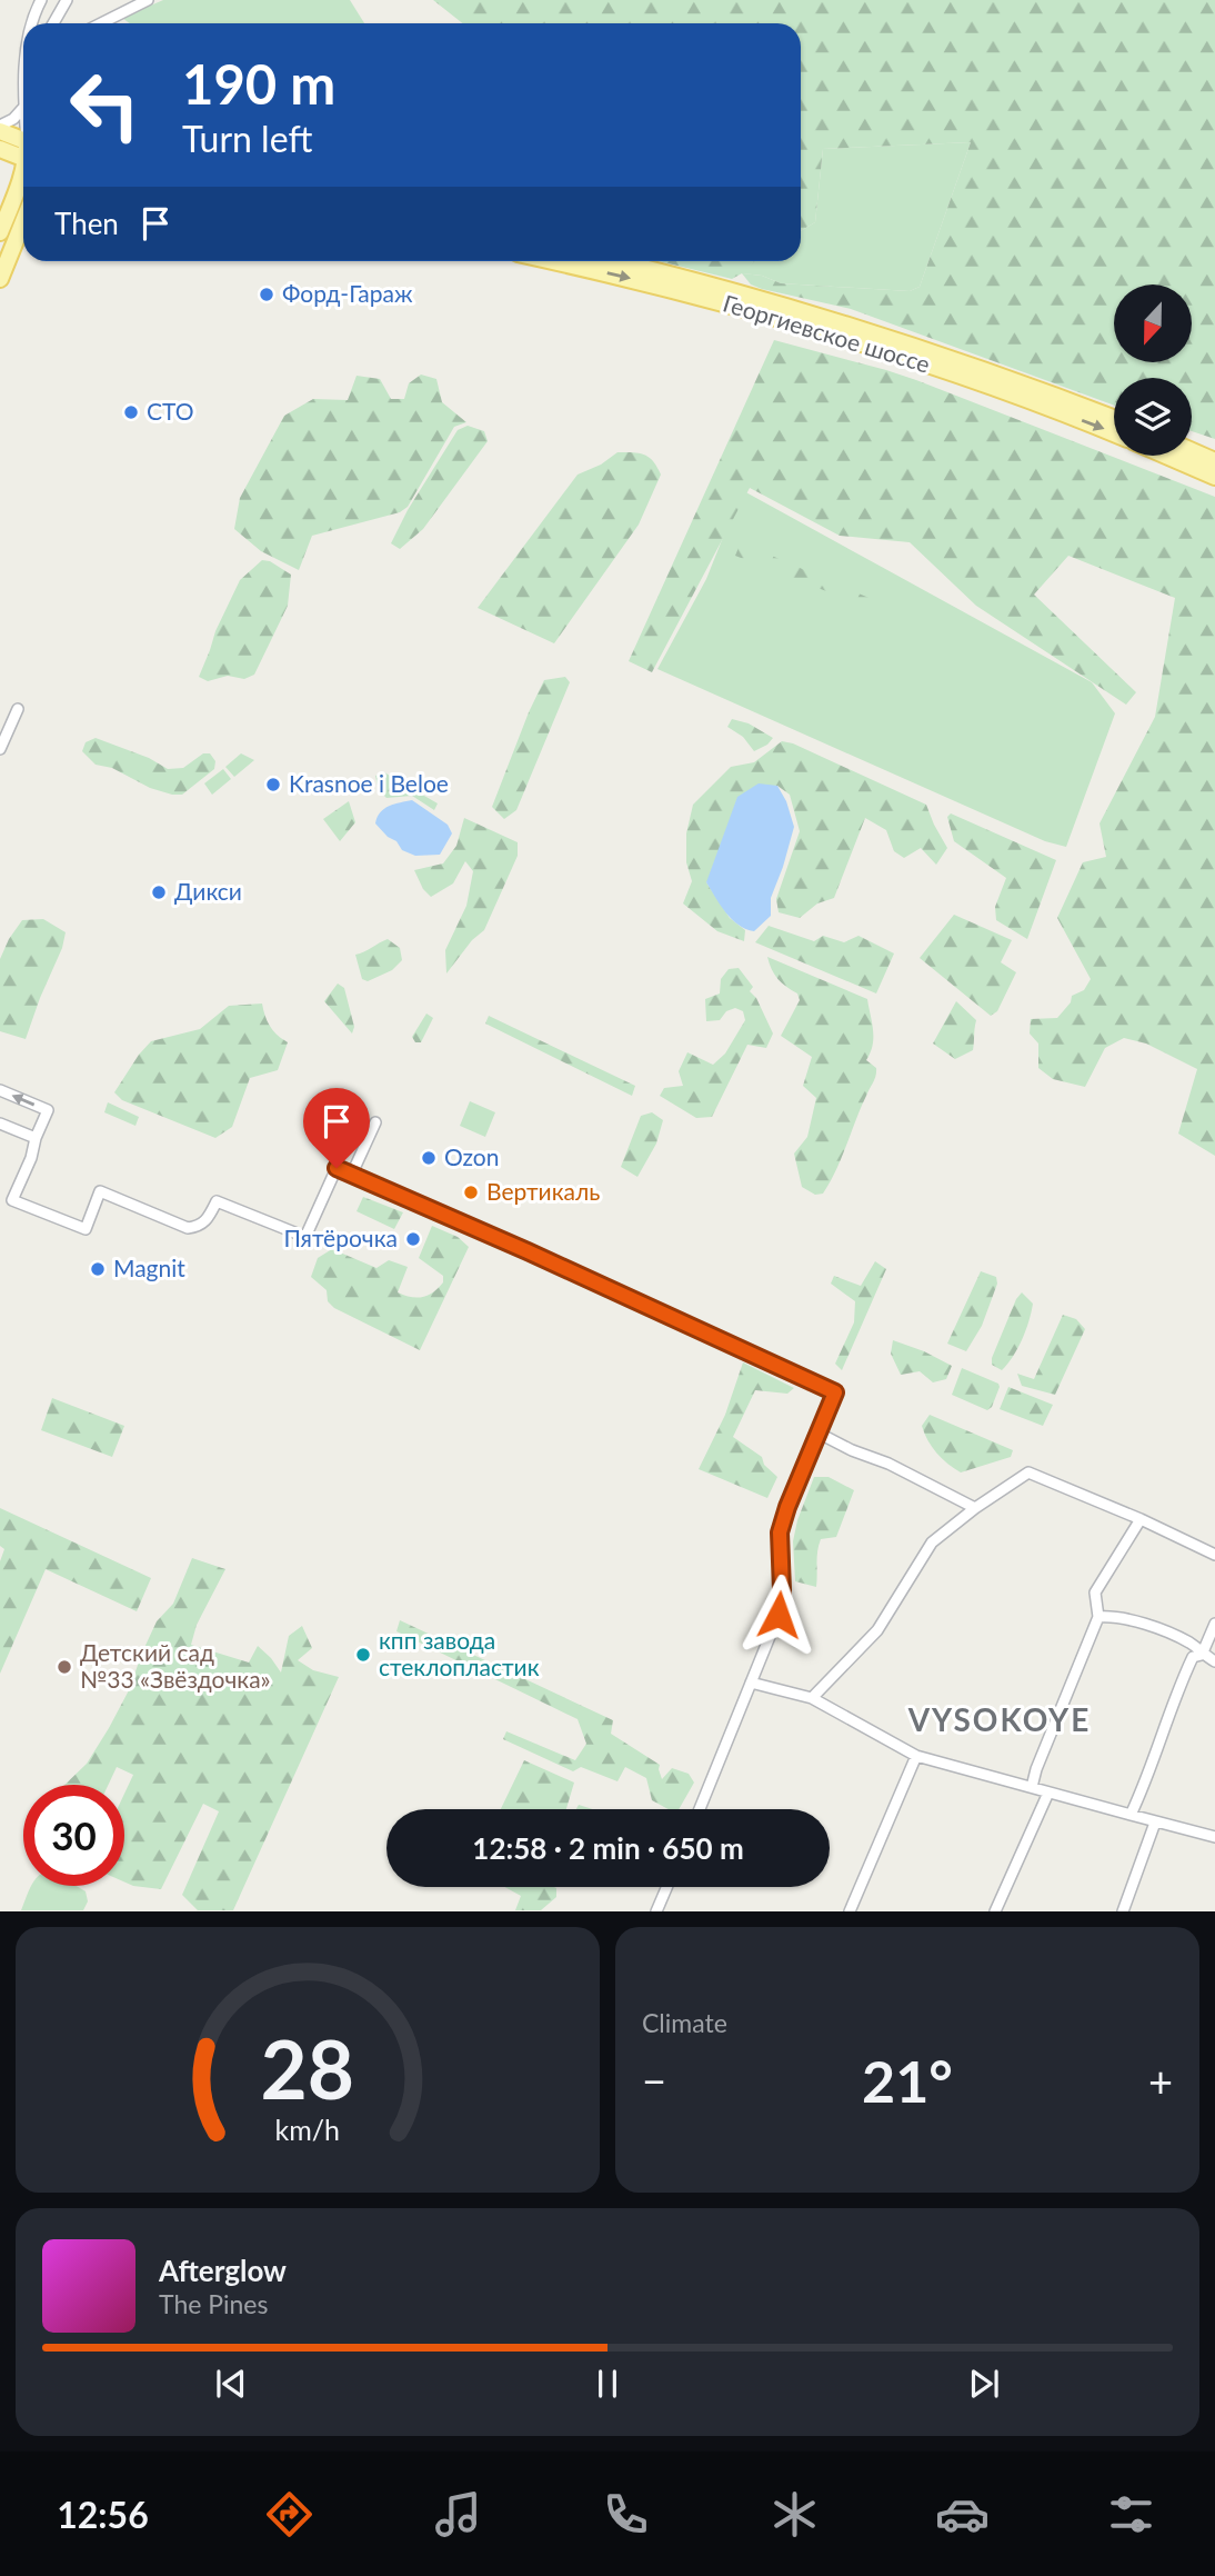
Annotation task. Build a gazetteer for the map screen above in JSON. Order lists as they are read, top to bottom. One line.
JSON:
{"streets":{"main road":["Георгиевское шоссе"]},"districts":["VYSOKOYE"],"places":["Форд-Гараж","СТО","Krasnoe i Beloe","Дикси","Ozon","Вертикаль","Пятёрочка","Magnit","кпп завода стеклопластик","Детский сад №33 «Звёздочка»"],"north":"bottom","page":{"turn":["190 m","Turn left"],"then":"Then","limit":"30","trip":"12:58 · 2 min · 650 m","tile":"Climate","heat":["−","21°","+"],"song":["Afterglow","The Pines"],"tabs":"12:56","gauge":["28","km/h"]}}
